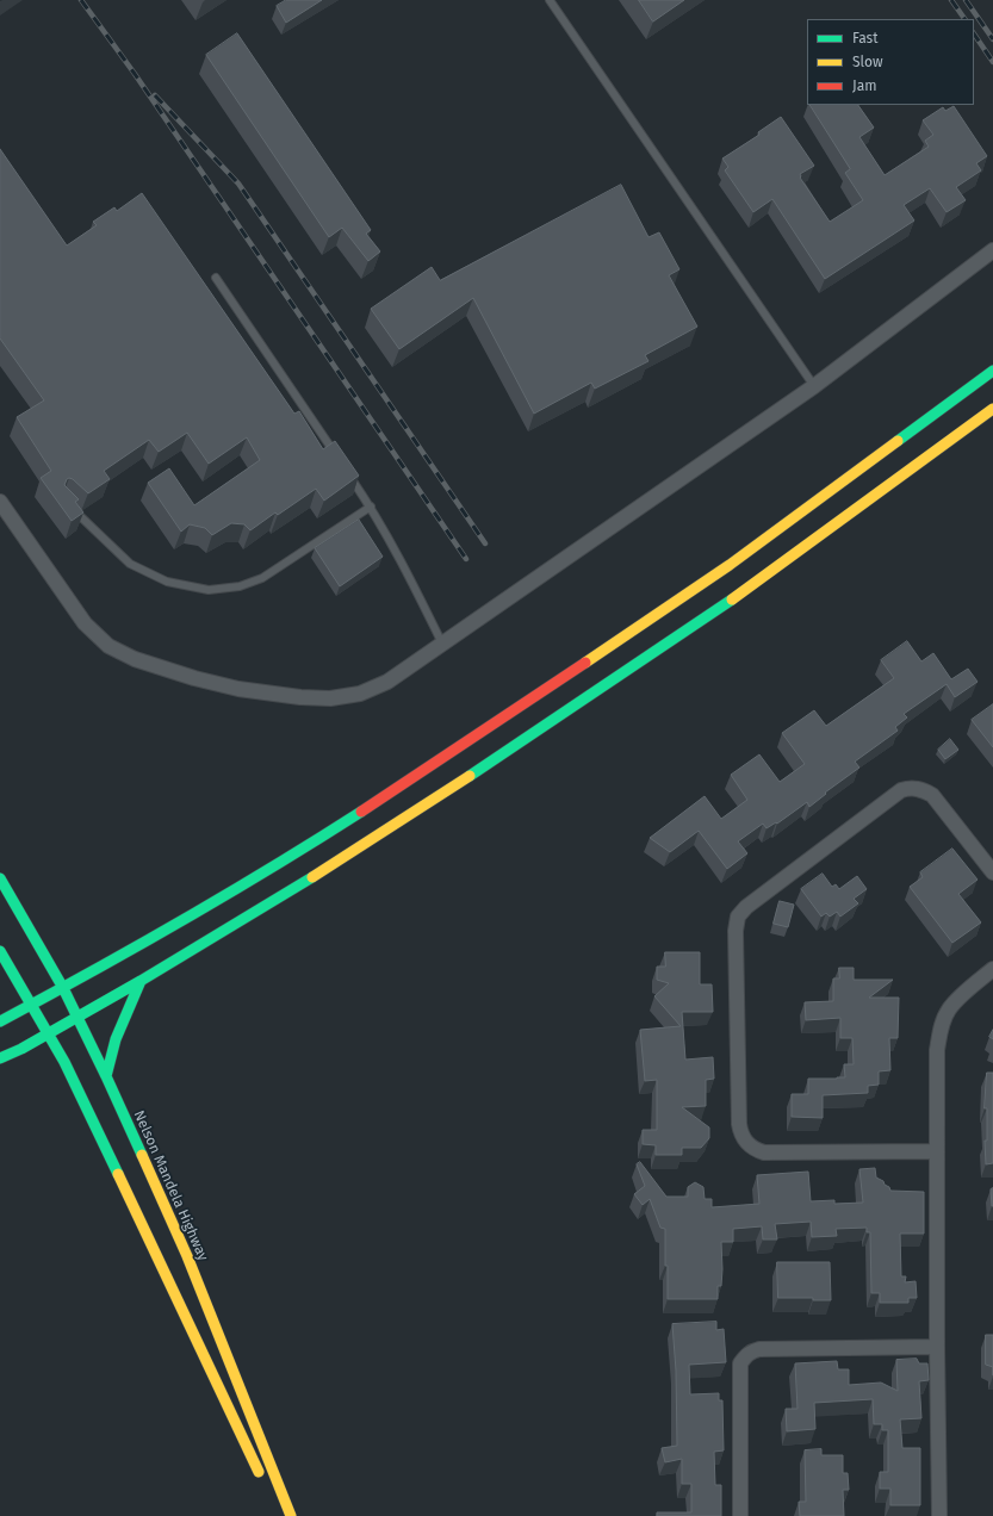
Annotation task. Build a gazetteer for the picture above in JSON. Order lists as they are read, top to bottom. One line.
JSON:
{"streets":{"main road":["Nelson Mandela Highway"]},"legend":["Fast","Slow","Jam"]}
